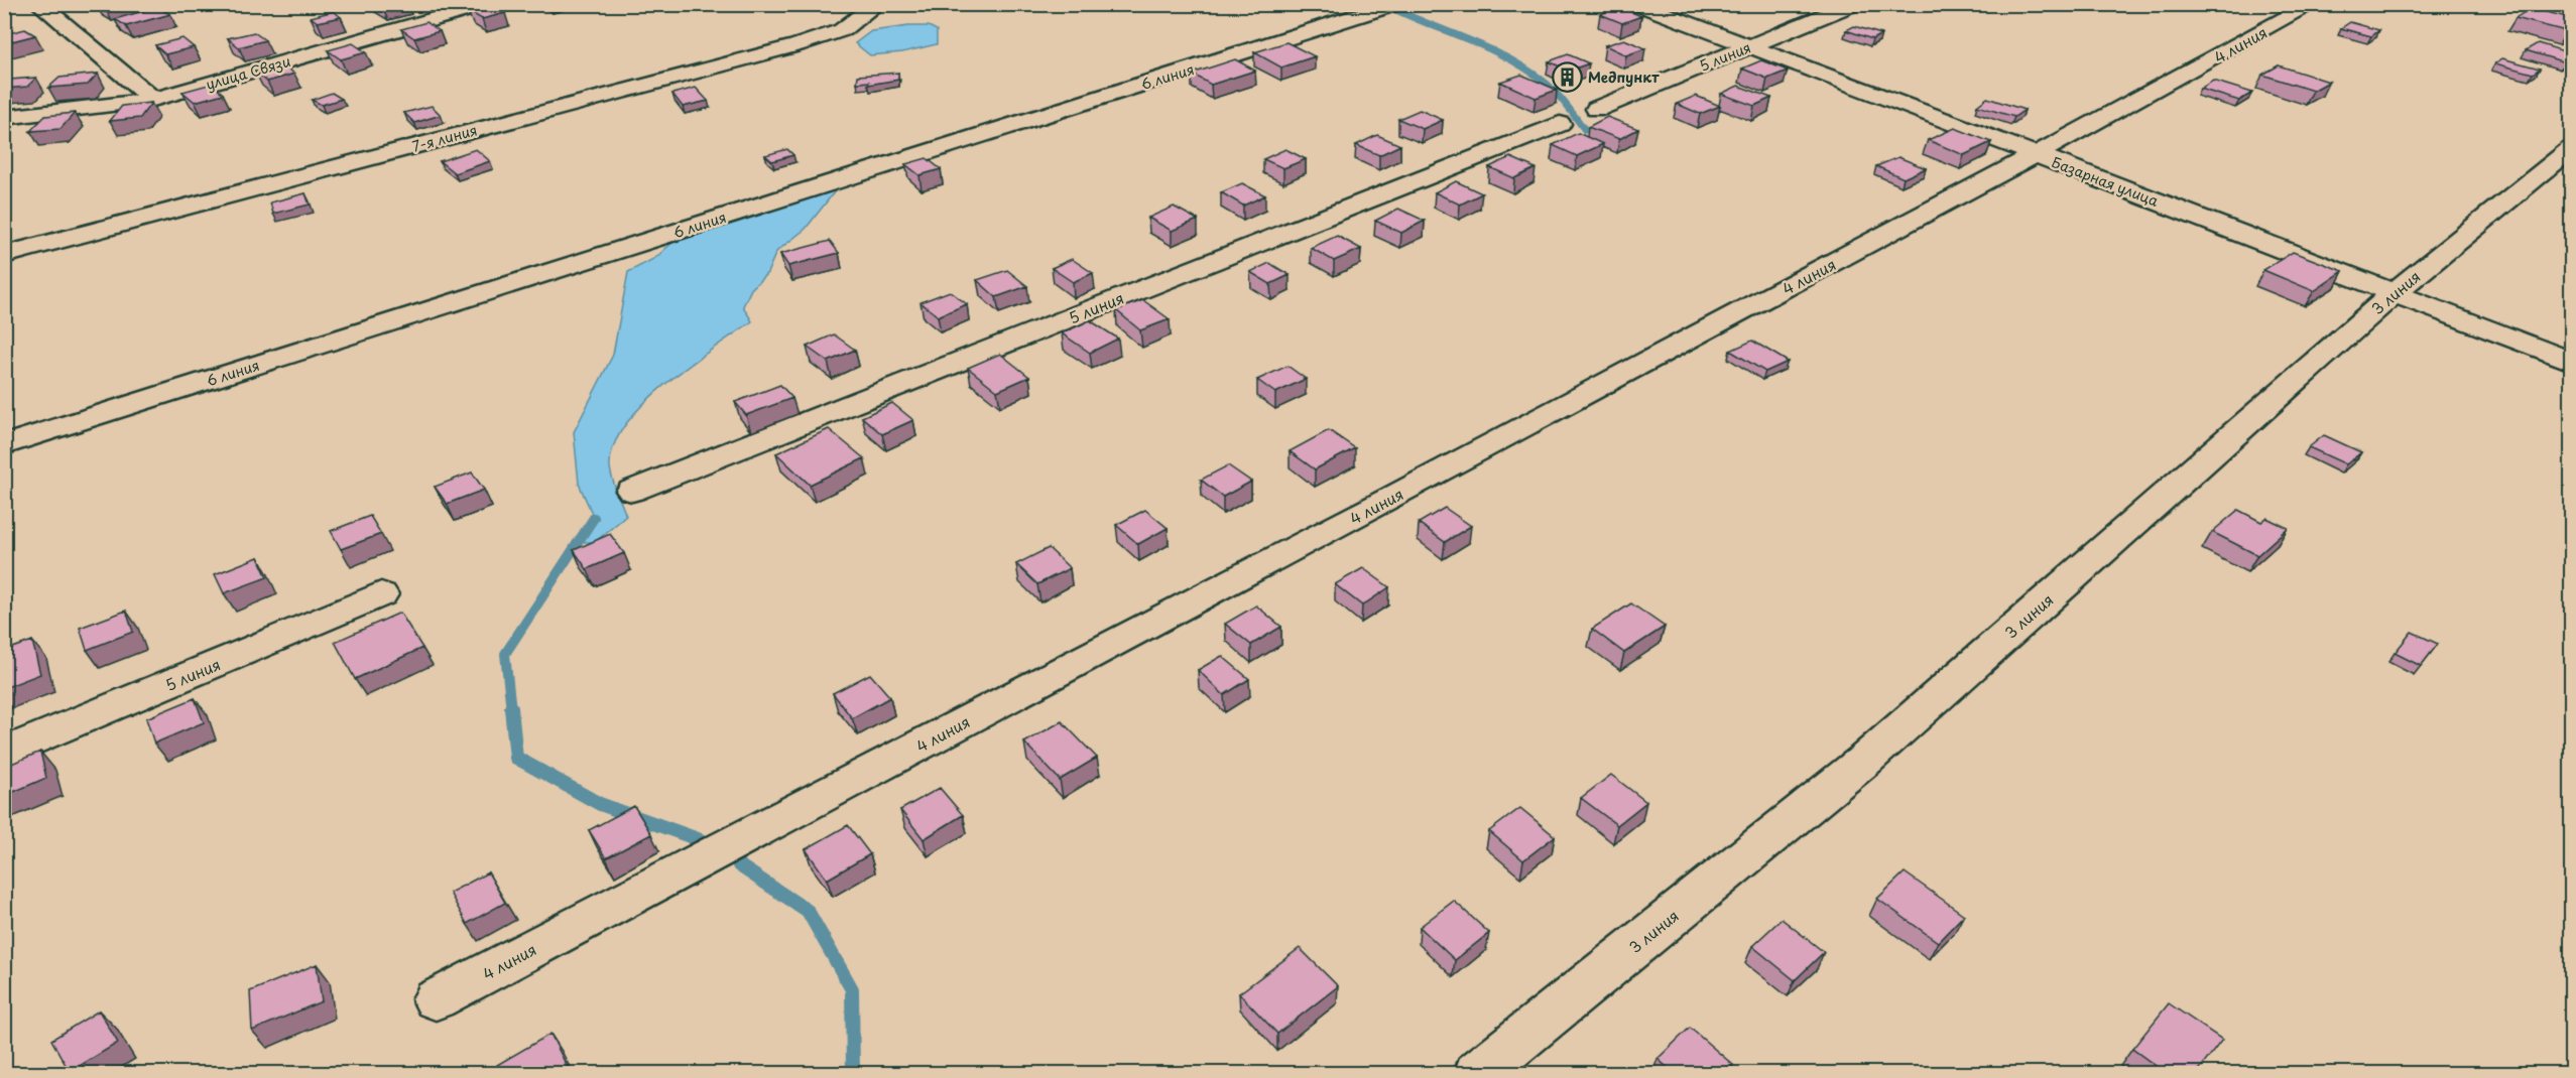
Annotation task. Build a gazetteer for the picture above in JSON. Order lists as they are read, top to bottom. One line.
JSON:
{"streets":{"street":["4 линия","5 линия","улица Связи","6 линия","7-я линия","Базарная улица","3 линия"]},"crossings":[["4 линия","Базарная улица"],["5 линия","Базарная улица"],["Базарная улица","3 линия"]],"places":{"building":["Медпункт"]}}
